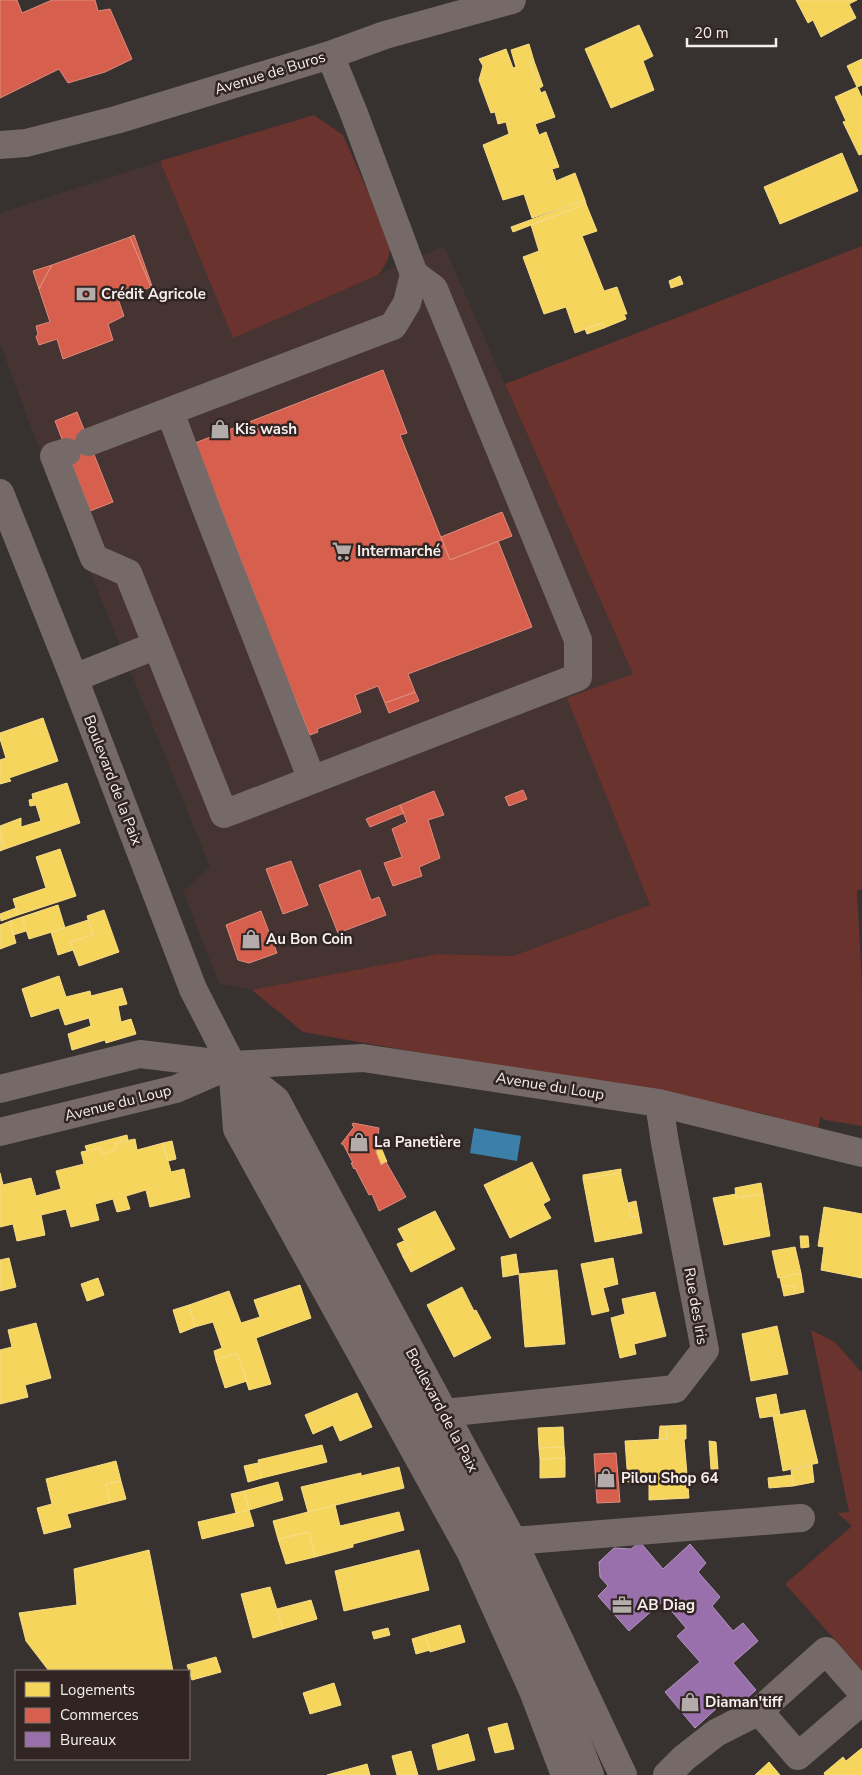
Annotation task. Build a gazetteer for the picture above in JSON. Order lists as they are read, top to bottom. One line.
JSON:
{"streets":{"main road":["Boulevard de la Paix"],"street":["Avenue de Buros","Avenue du Loup","Rue des Iris"]},"crossings":[["Boulevard de la Paix","Avenue du Loup"],["Boulevard de la Paix","Rue des Iris"],["Avenue du Loup","Rue des Iris"]],"places":{"bank":["Crédit Agricole"],"shop":["Kis wash","Au Bon Coin","La Panetière","Pilou Shop 64","Diaman'tiff"],"supermarket":["Intermarché"],"office":["AB Diag"]},"legend":["Logements","Commerces","Bureaux"],"scale_bar":"20 m"}
